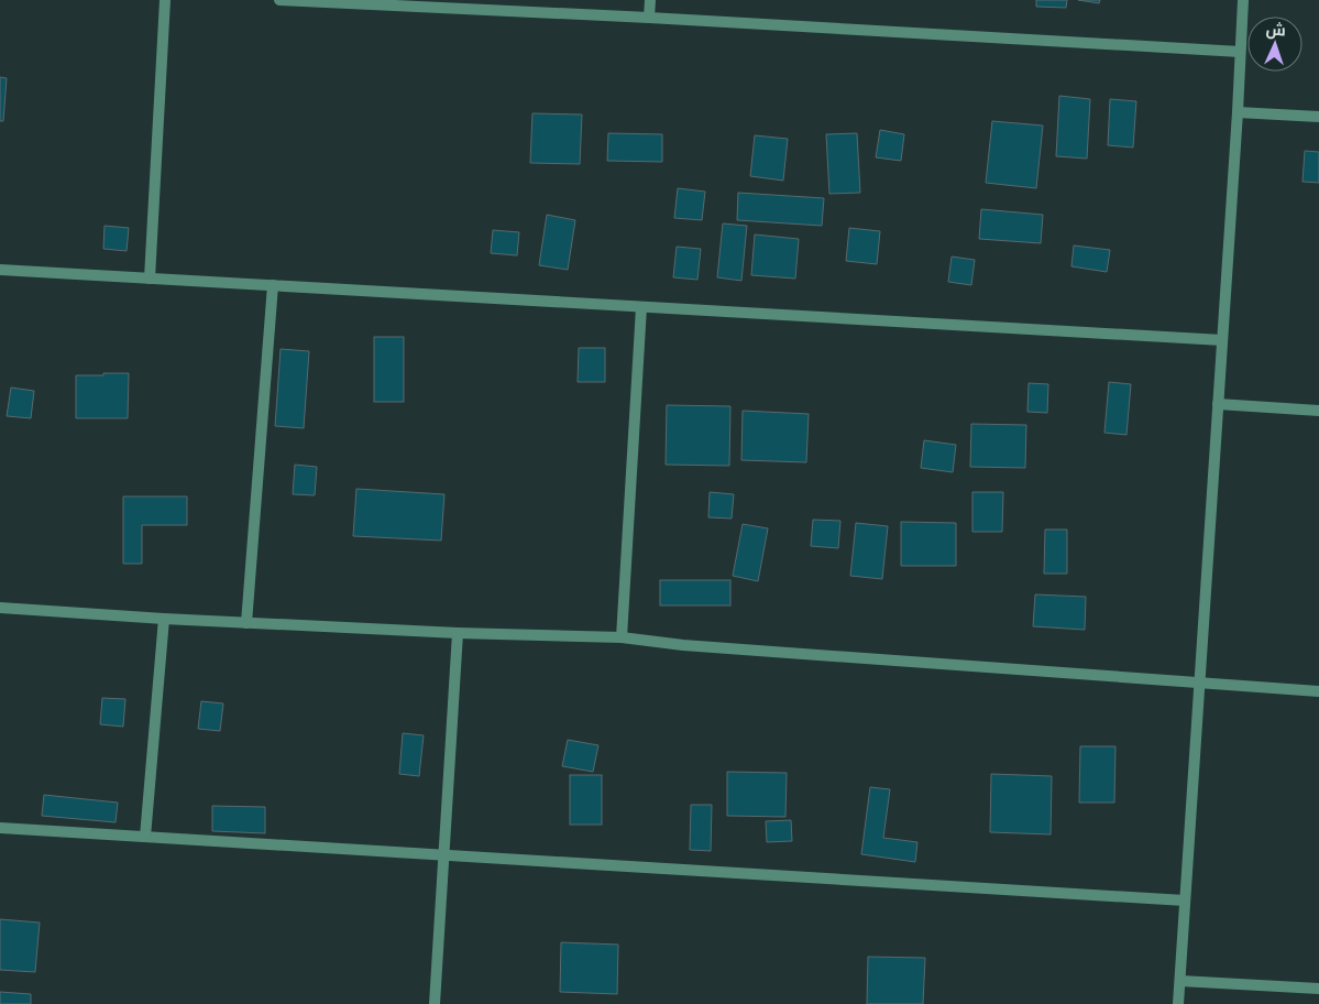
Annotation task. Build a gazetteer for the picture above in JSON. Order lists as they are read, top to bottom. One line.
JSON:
{"north":"top"}
